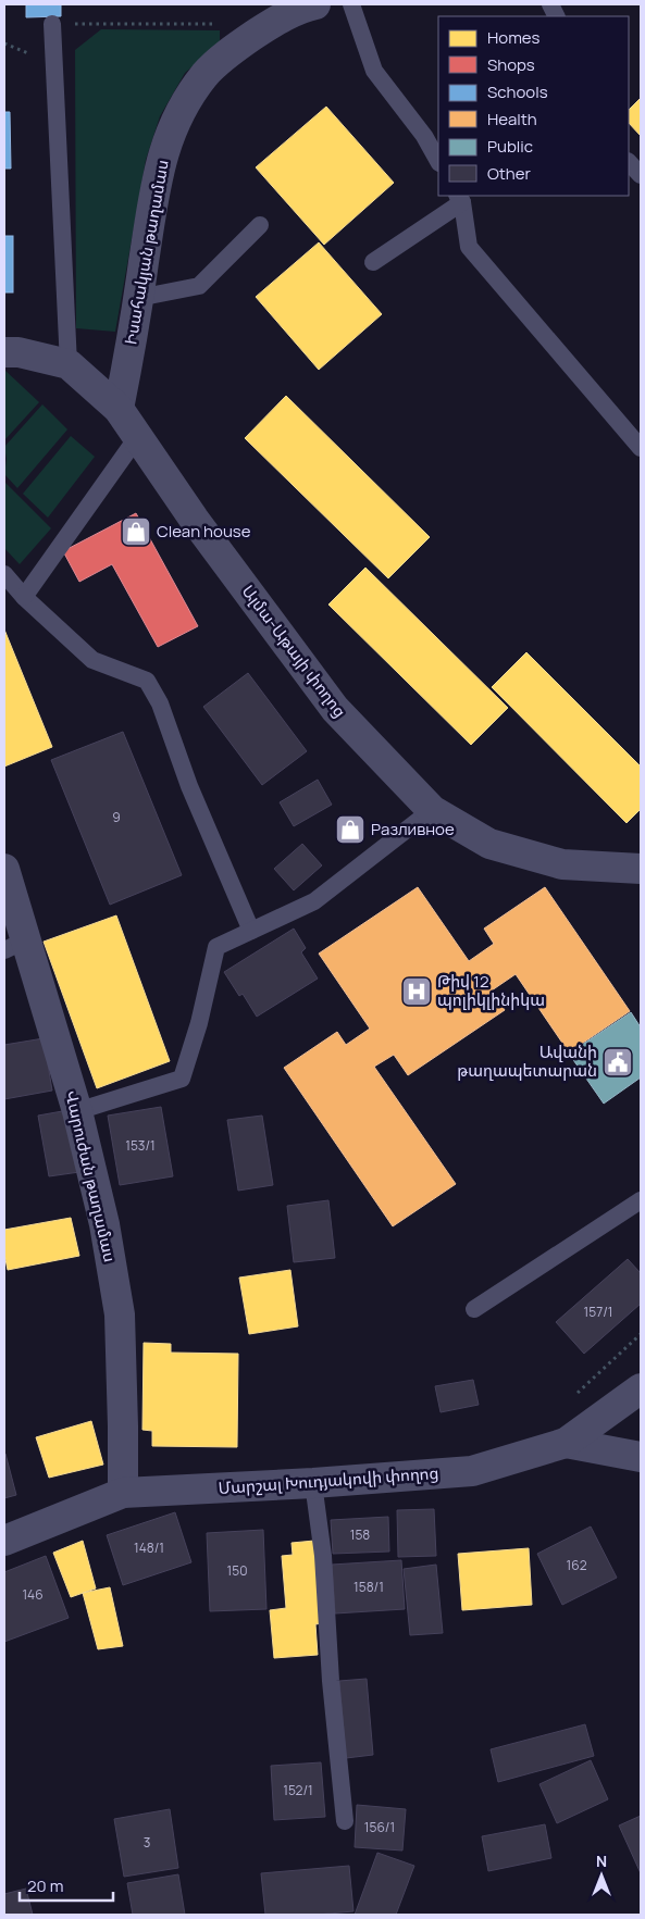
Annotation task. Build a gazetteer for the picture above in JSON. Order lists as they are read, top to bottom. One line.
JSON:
{"streets":{"street":["Իսահակյան թաղամաս","Ալմա-Աթայի փողոց","Վարուժան թաղամաս","Մարշալ Խուդյակովի փողոց"]},"crossings":[["Իսահակյան թաղամաս","Ալմա-Աթայի փողոց"],["Վարուժան թաղամաս","Մարշալ Խուդյակովի փողոց"]],"places":{"shop":["Clean house","Разливное"],"hospital":["Թիվ 12 պոլիկլինիկա"],"public building":["Ավանի թաղապետարան"]},"house_numbers":["9","153/1","157/1","158","148/1","162","150","158/1","146","152/1","156/1","3"],"legend":["Homes","Shops","Schools","Health","Public","Other"],"scale_bar":"20 m","north":"top"}
